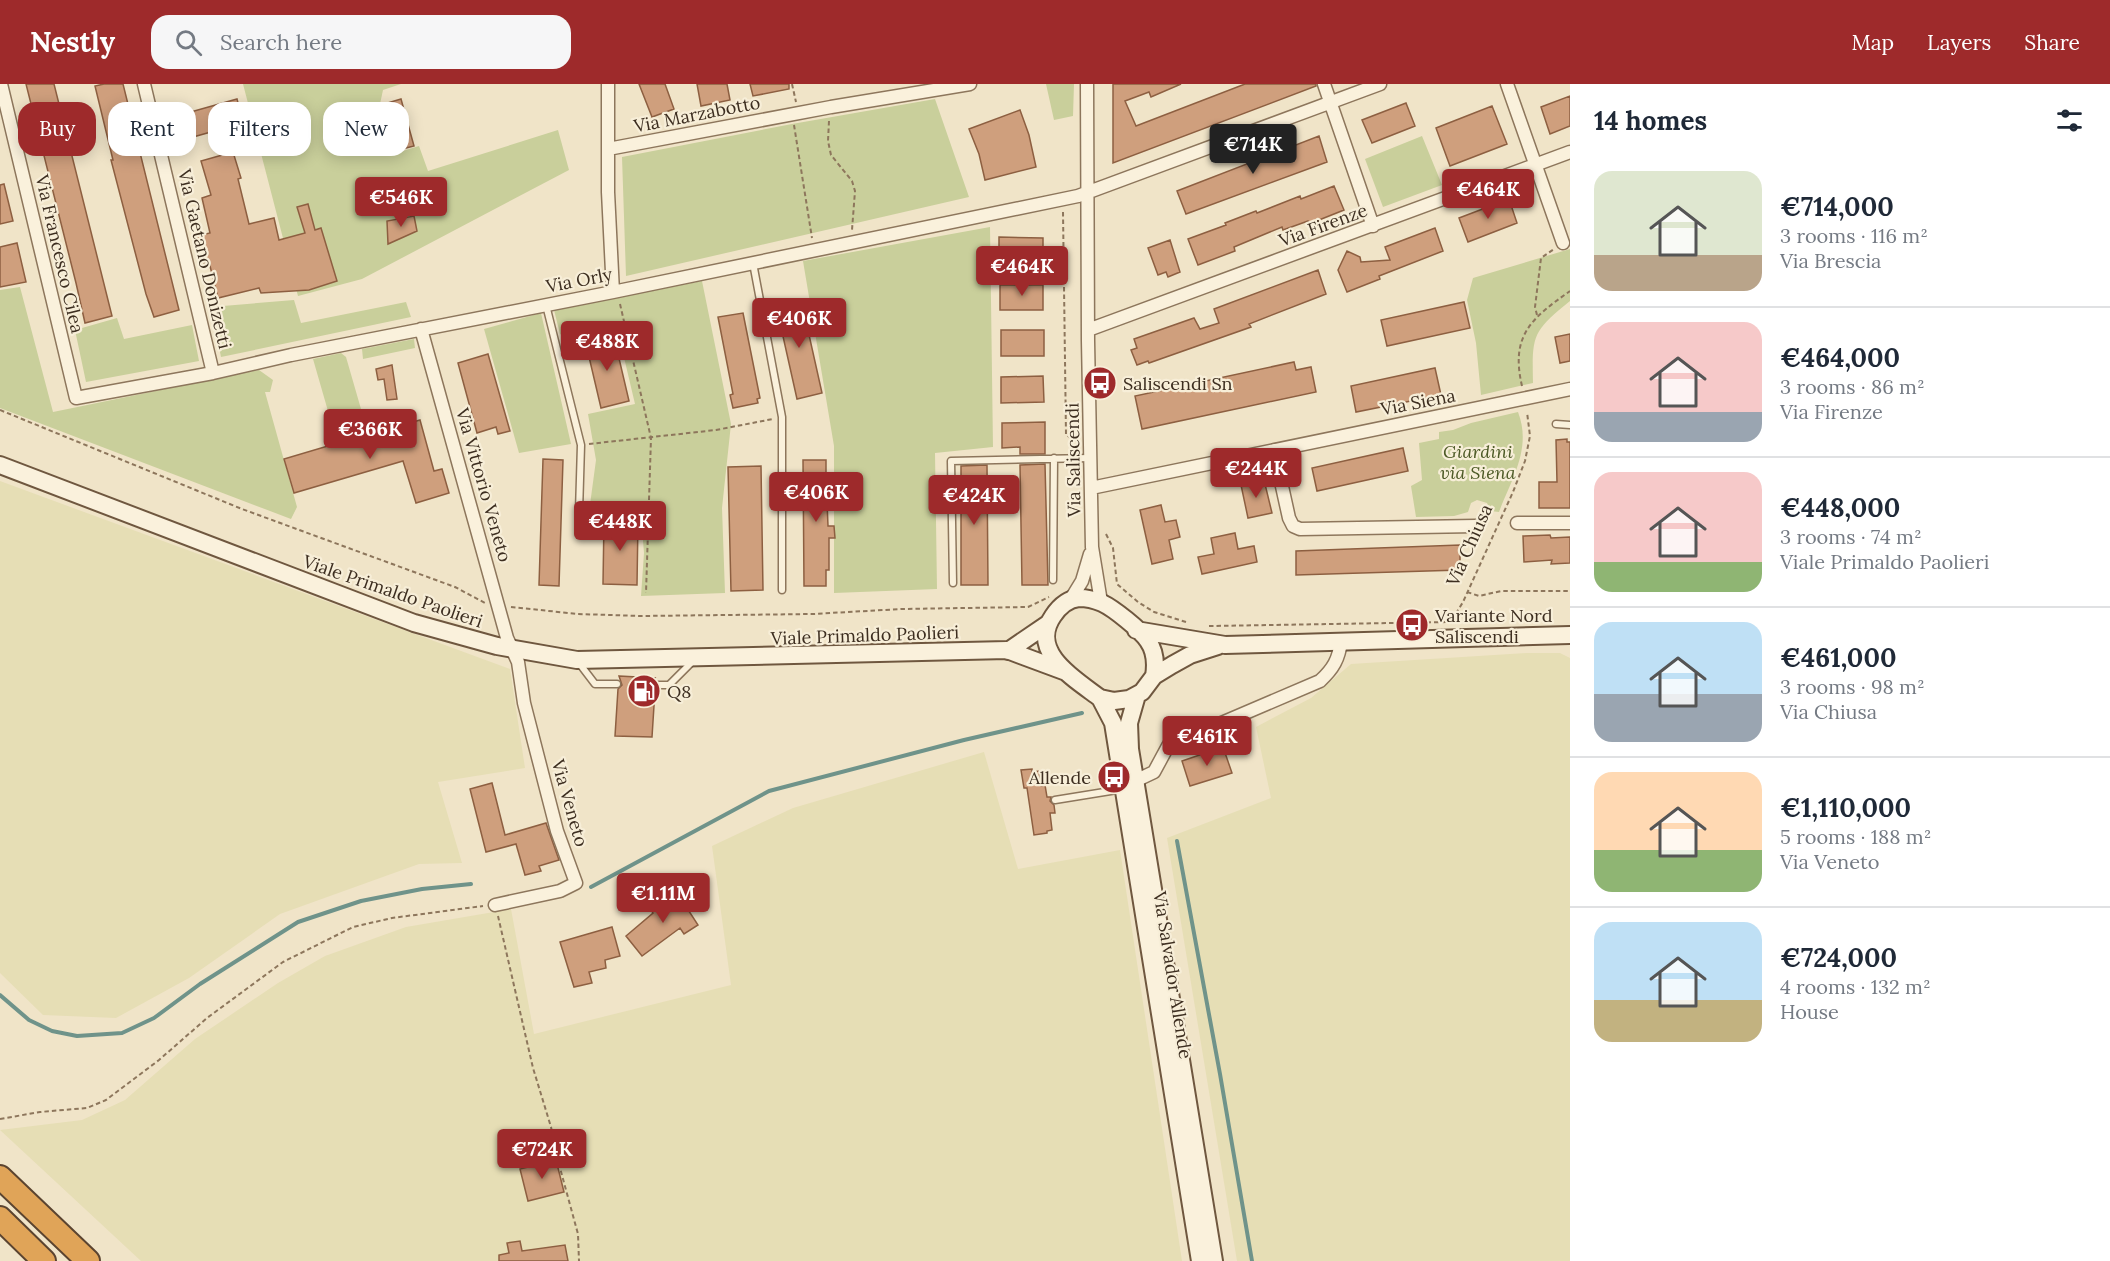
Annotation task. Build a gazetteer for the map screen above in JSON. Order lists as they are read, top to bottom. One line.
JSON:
{"streets":{"main road":["Viale Primaldo Paolieri","Via Salvador Allende"],"street":["Via Marzabotto","Via Firenze","Via Francesco Cilea","Via Gaetano Donizetti","Via Orly","Via Siena","Via Saliscendi","Via Vittorio Veneto","Via Veneto"],"path":["Via Chiusa"]},"crossings":[["Via Firenze","Via Saliscendi"],["Via Francesco Cilea","Via Orly"],["Via Gaetano Donizetti","Via Orly"],["Via Orly","Via Saliscendi"],["Via Orly","Via Vittorio Veneto"],["Via Siena","Via Saliscendi"],["Via Siena","Via Chiusa"],["Via Saliscendi","Viale Primaldo Paolieri"],["Via Saliscendi","Via Salvador Allende"],["Via Vittorio Veneto","Viale Primaldo Paolieri"],["Via Vittorio Veneto","Via Veneto"],["Viale Primaldo Paolieri","Via Veneto"],["Viale Primaldo Paolieri","Via Salvador Allende"]],"parks":["Giardini via Siena"],"places":{"bus stop":["Saliscendi Sn","Variante Nord Saliscendi","Allende"],"fuel station":["Q8"]},"page":{"header":"Nestly","search":"Search here","nav":["Map","Layers","Share"],"heading":"14 homes","chip":["Buy","Rent","Filters","New"],"price":["€714K","€464K","€546K","€464K","€406K","€488K","€366K","€244K","€406K","€424K","€448K","€461K","€1.11M","€724K"],"list":[{"name":"€714,000","note":"3 rooms · 116 m² · Via Brescia"},{"name":"€464,000","note":"3 rooms · 86 m² · Via Firenze"},{"name":"€448,000","note":"3 rooms · 74 m² · Viale Primaldo Paolieri"},{"name":"€461,000","note":"3 rooms · 98 m² · Via Chiusa"},{"name":"€1,110,000","note":"5 rooms · 188 m² · Via Veneto"},{"name":"€724,000","note":"4 rooms · 132 m² · House"}]}}
